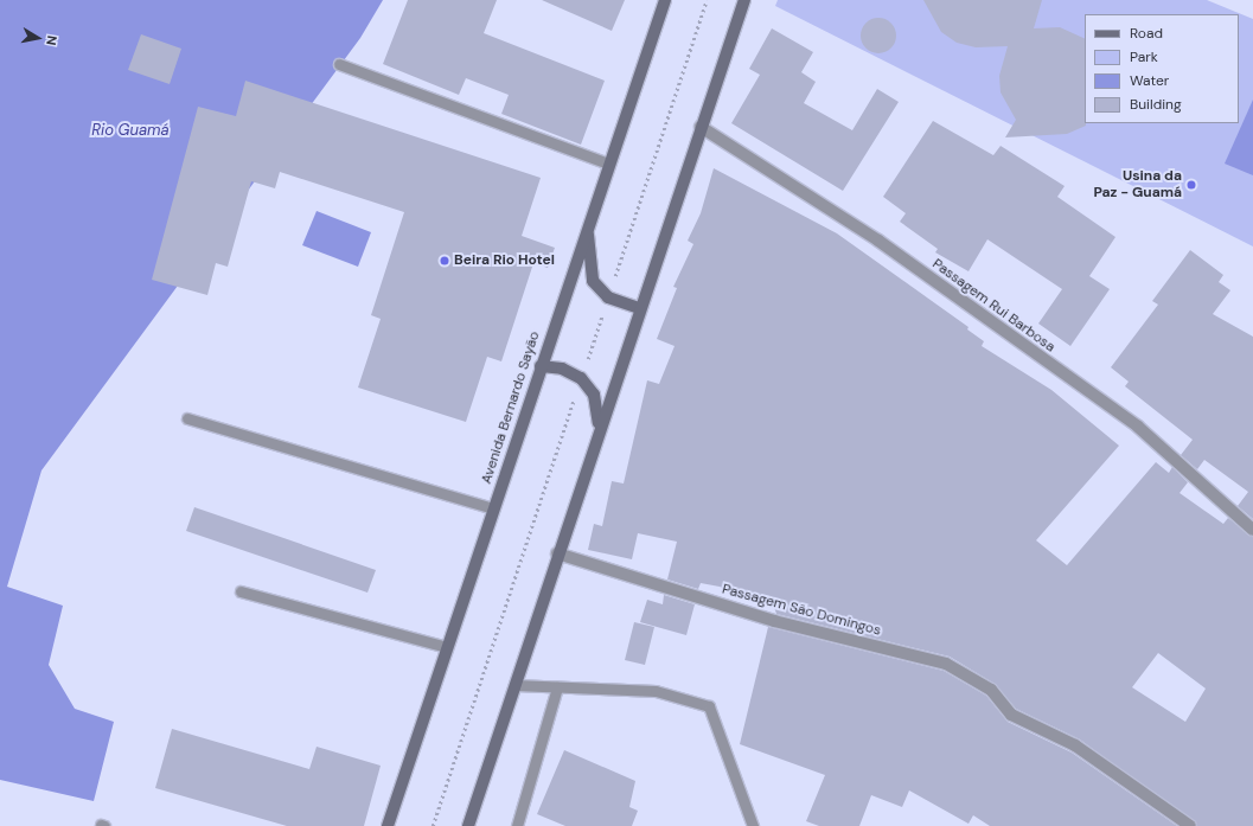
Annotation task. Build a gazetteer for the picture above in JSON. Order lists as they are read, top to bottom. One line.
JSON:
{"streets":{"main road":["Avenida Bernardo Sayão"],"street":["Passagem Rui Barbosa","Passagem São Domingos"]},"water":["Rio Guamá"],"places":["Usina da Paz - Guamá","Beira Rio Hotel"],"legend":["Road","Park","Water","Building"],"north":"right"}
